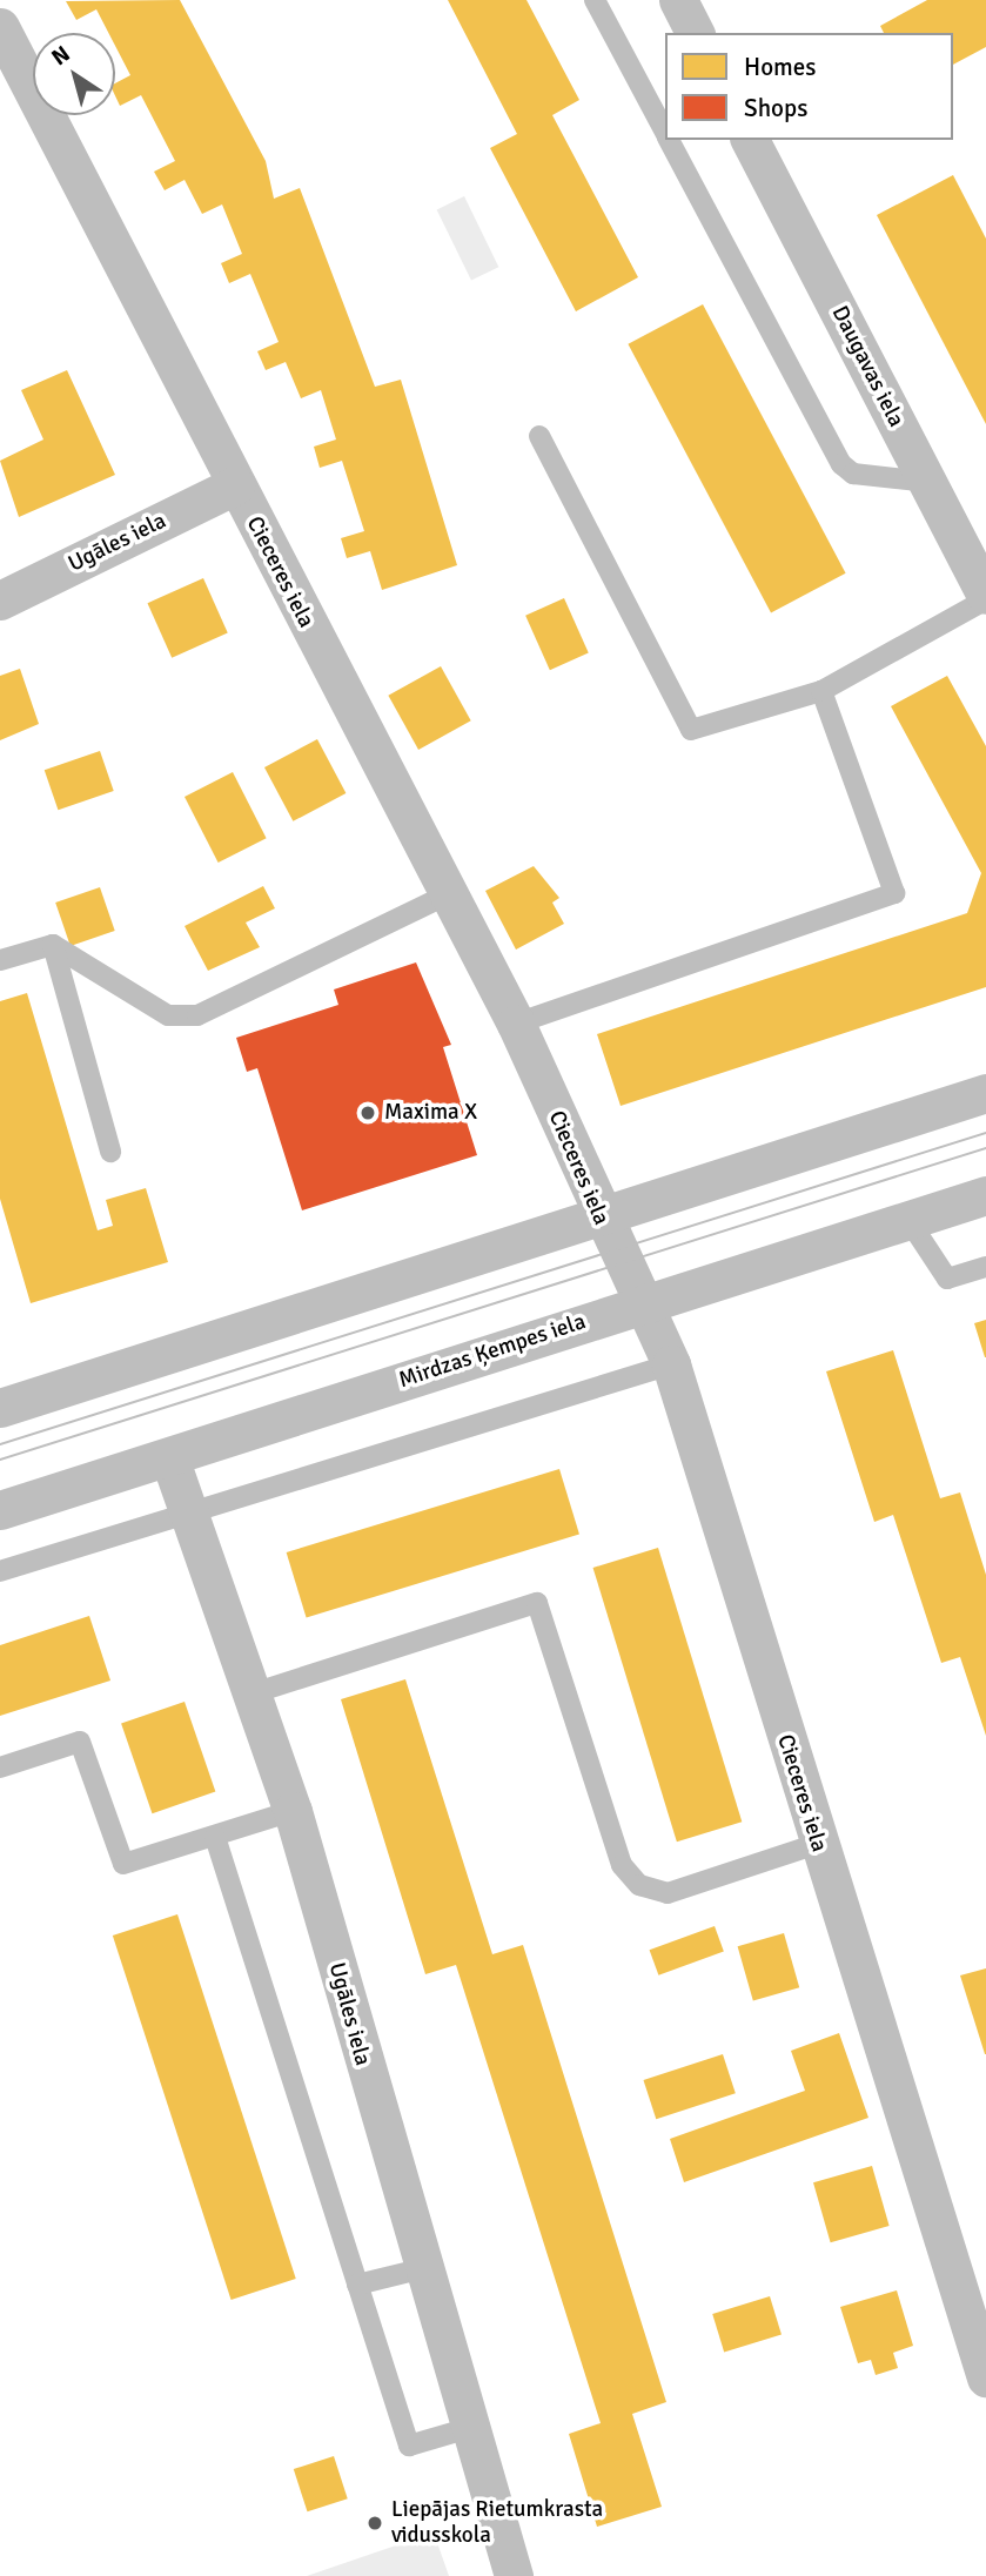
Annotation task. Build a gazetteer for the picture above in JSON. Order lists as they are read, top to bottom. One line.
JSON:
{"streets":{"street":["Daugavas iela","Ugāles iela","Cieceres iela","Mirdzas Ķempes iela"]},"crossings":[["Ugāles iela","Cieceres iela"],["Ugāles iela","Mirdzas Ķempes iela"],["Cieceres iela","Mirdzas Ķempes iela"]],"places":["Maxima X","Liepājas Rietumkrasta vidusskola"],"legend":["Homes","Shops"],"north":"top left"}
